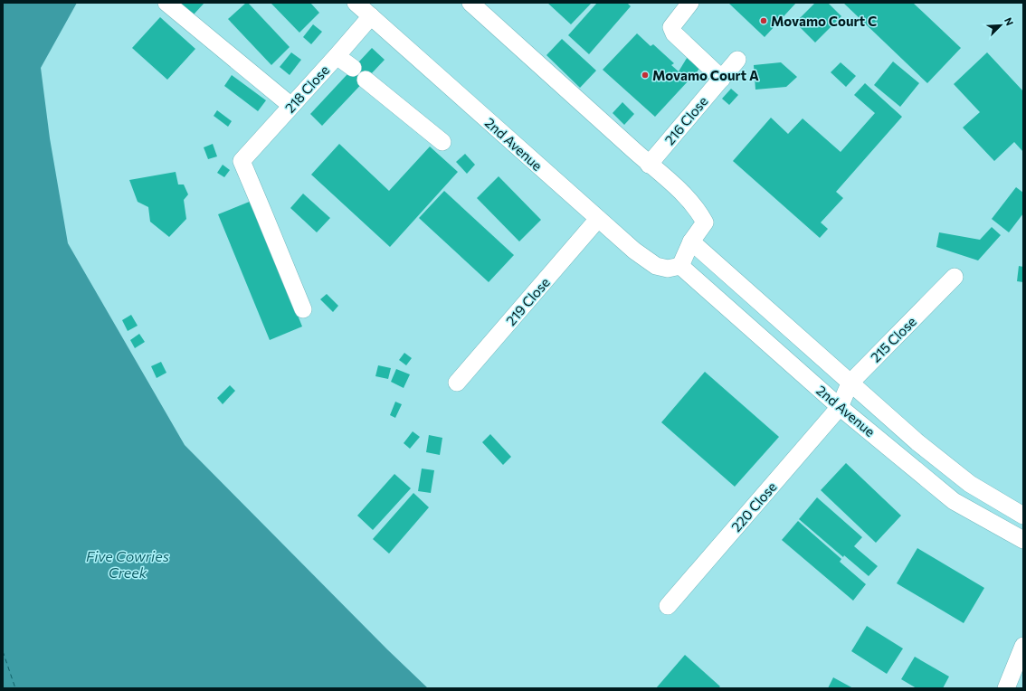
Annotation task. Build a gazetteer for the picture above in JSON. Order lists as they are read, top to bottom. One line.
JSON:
{"streets":{"street":["218 Close","216 Close","2nd Avenue","219 Close","215 Close","220 Close"]},"crossings":[["218 Close","2nd Avenue"],["2nd Avenue","219 Close"],["2nd Avenue","215 Close"],["2nd Avenue","220 Close"],["215 Close","220 Close"]],"water":["Five Cowries Creek"],"places":["Movamo Court C","Movamo Court A"],"north":"top right"}
